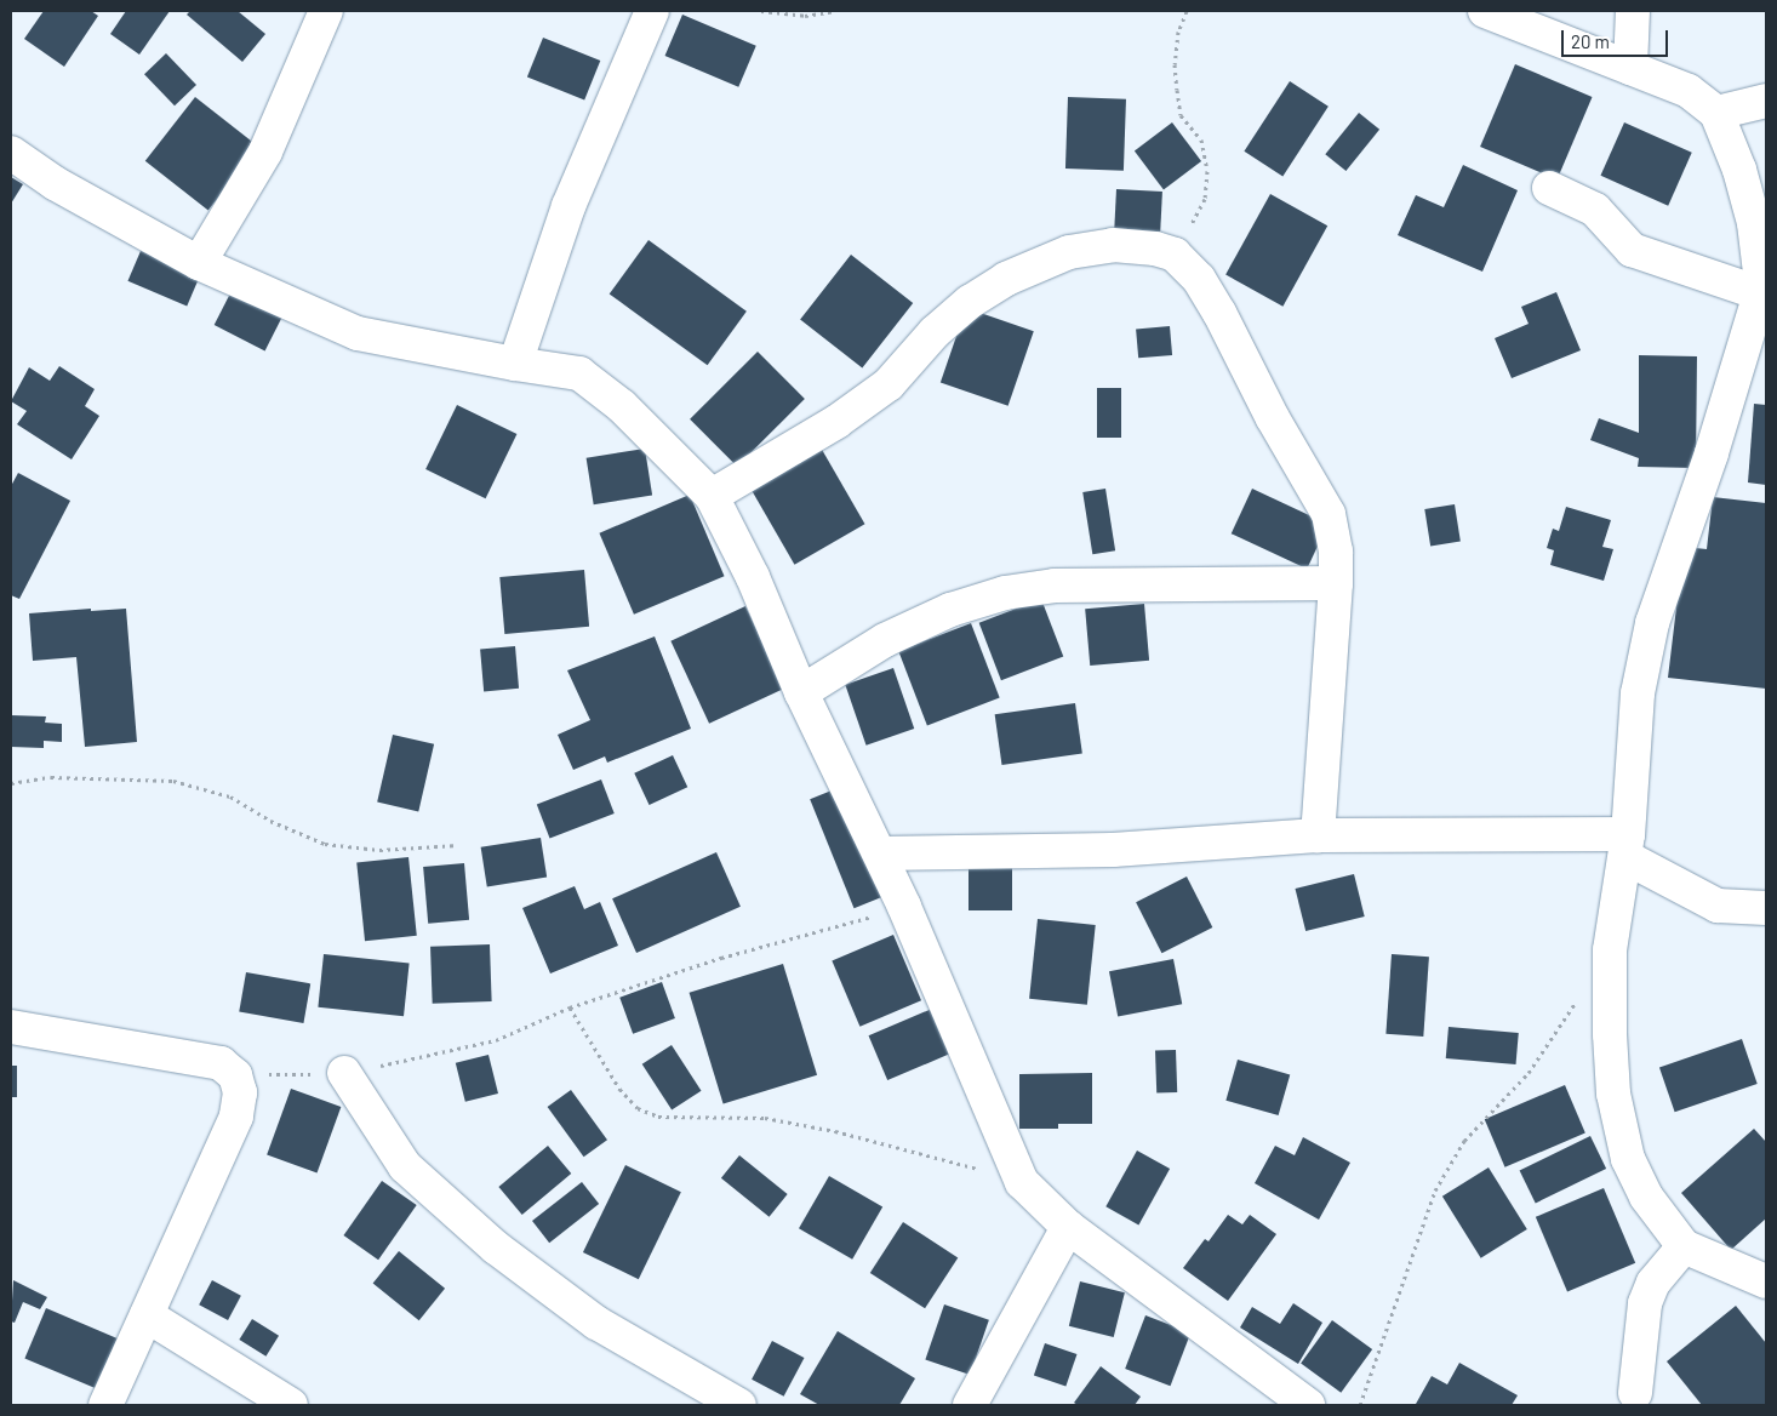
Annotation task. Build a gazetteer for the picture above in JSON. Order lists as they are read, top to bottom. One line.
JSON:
{"scale_bar":"20 m"}
